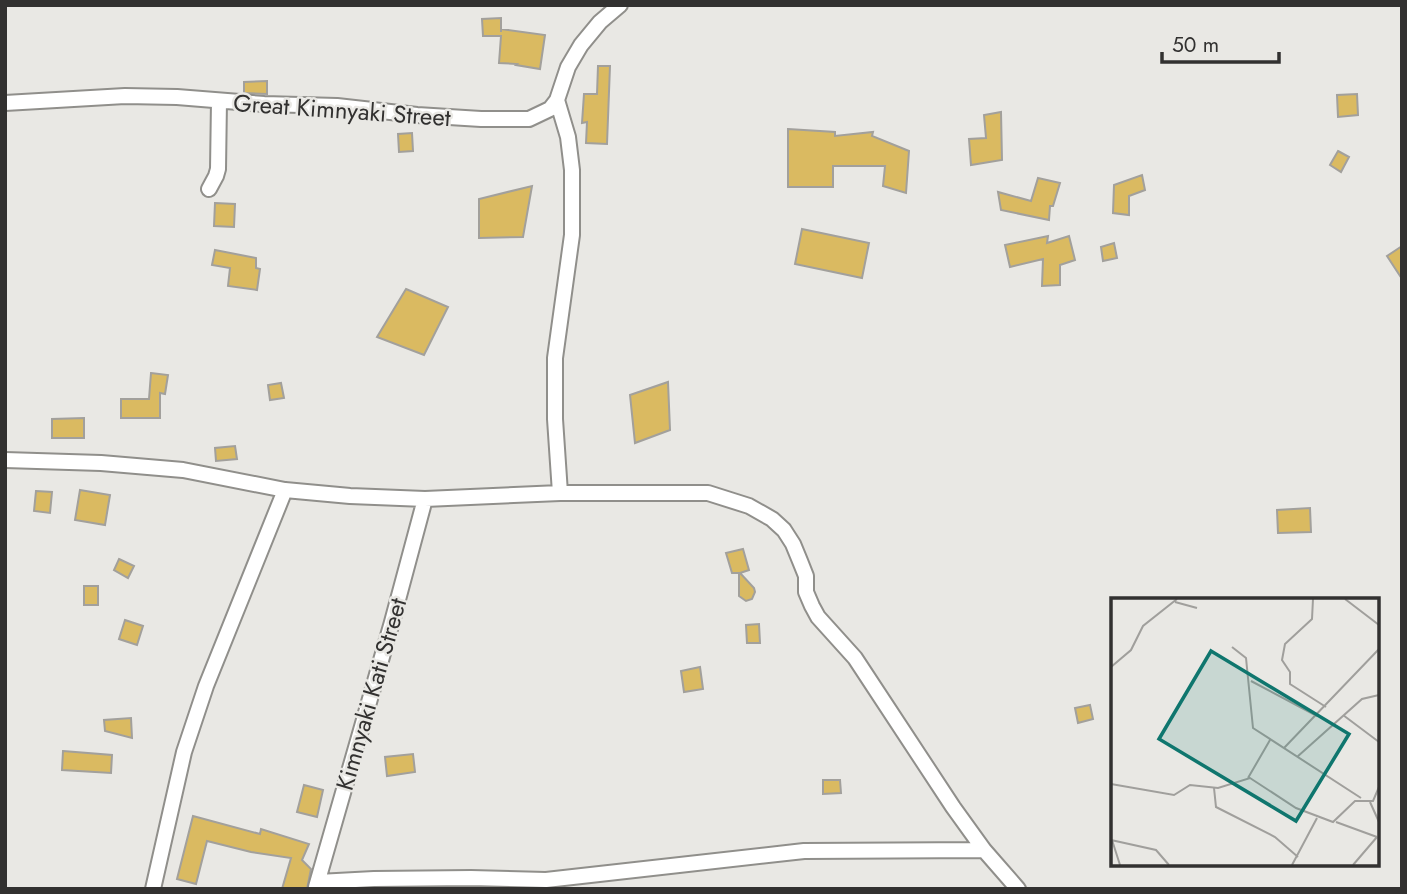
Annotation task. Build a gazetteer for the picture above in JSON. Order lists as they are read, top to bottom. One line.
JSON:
{"streets":{"street":["Great Kimnyaki Street","Kimnyaki Kati Street"]},"scale_bar":"50 m"}
